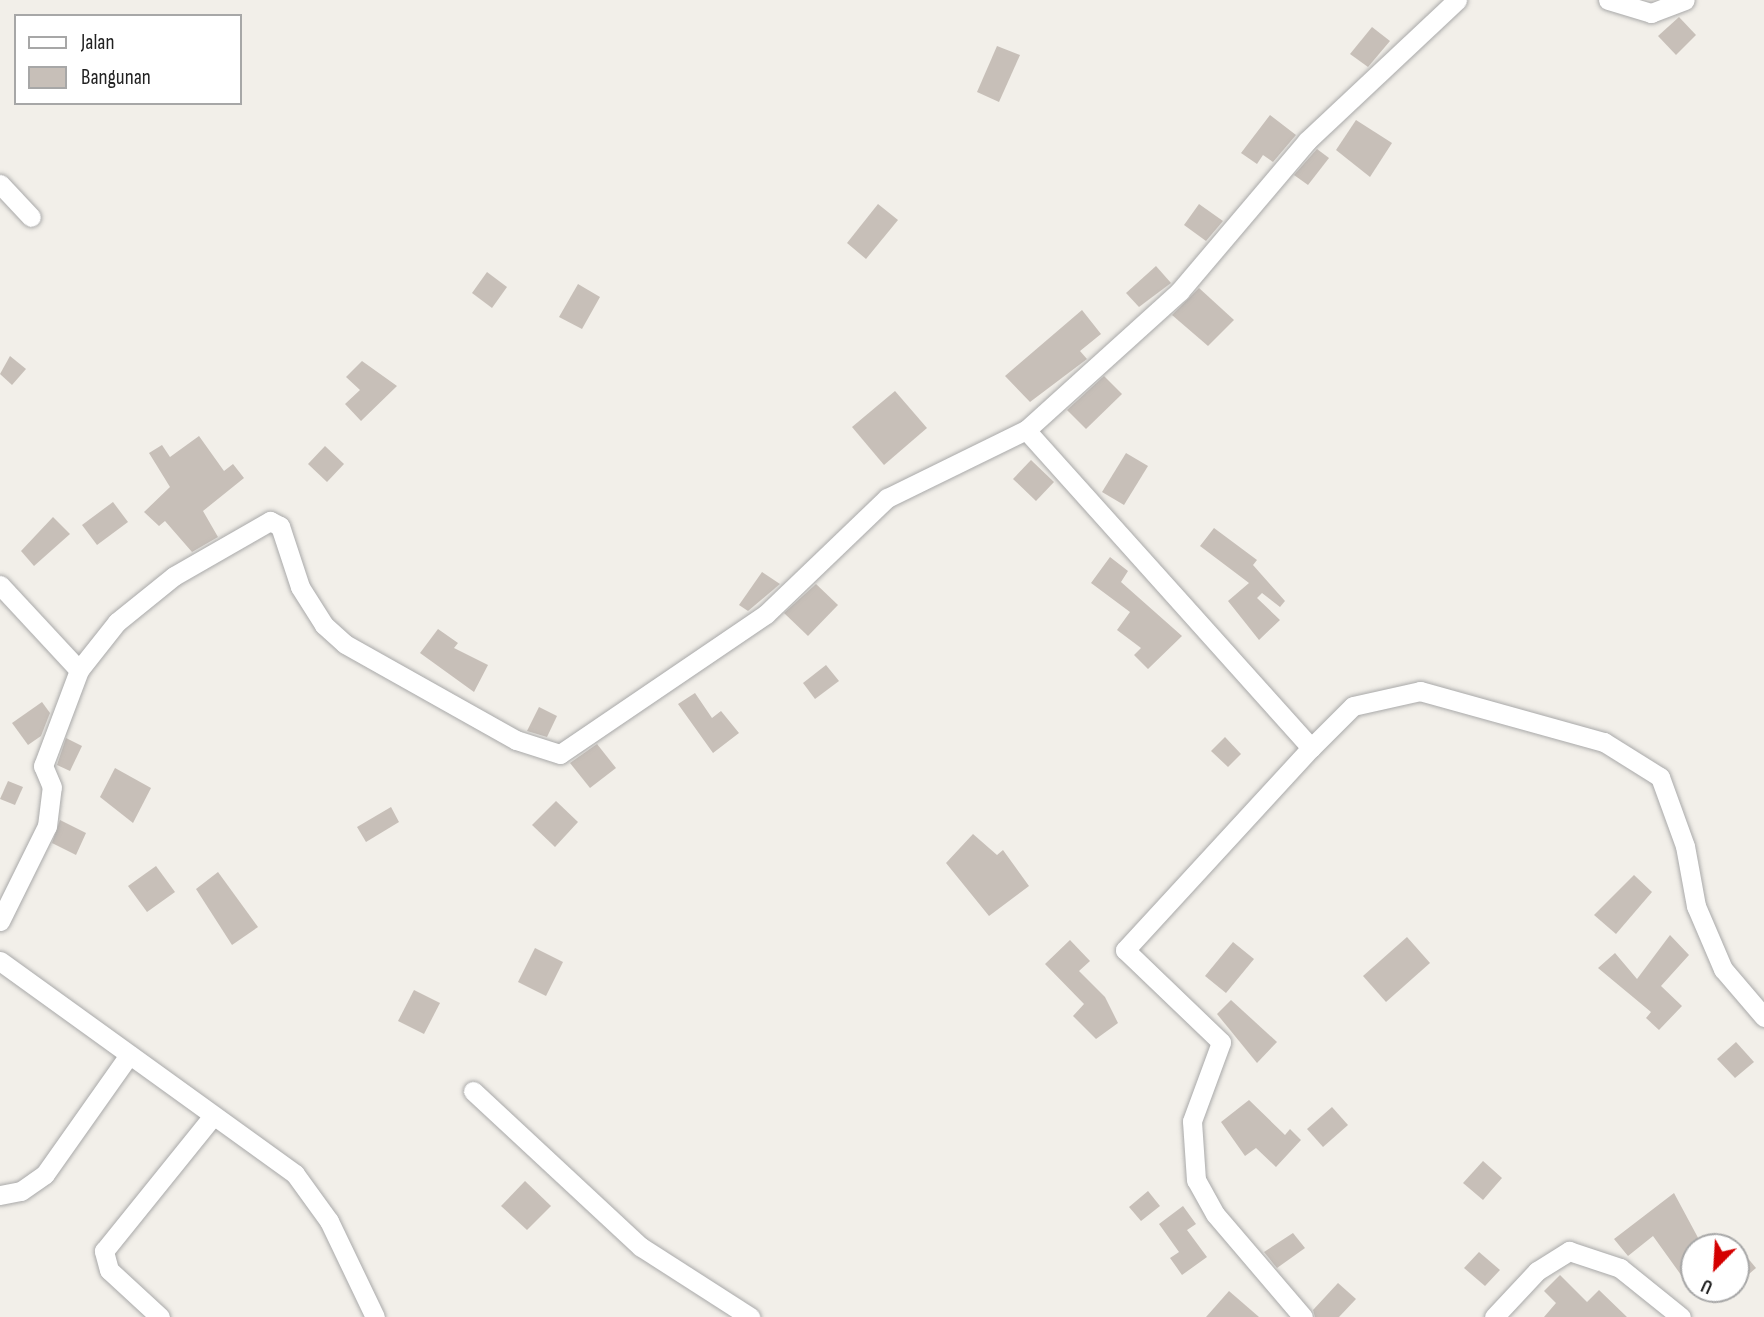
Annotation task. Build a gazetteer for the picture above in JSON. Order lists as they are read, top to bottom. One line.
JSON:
{"legend":["Jalan","Bangunan"],"north":"bottom left"}
